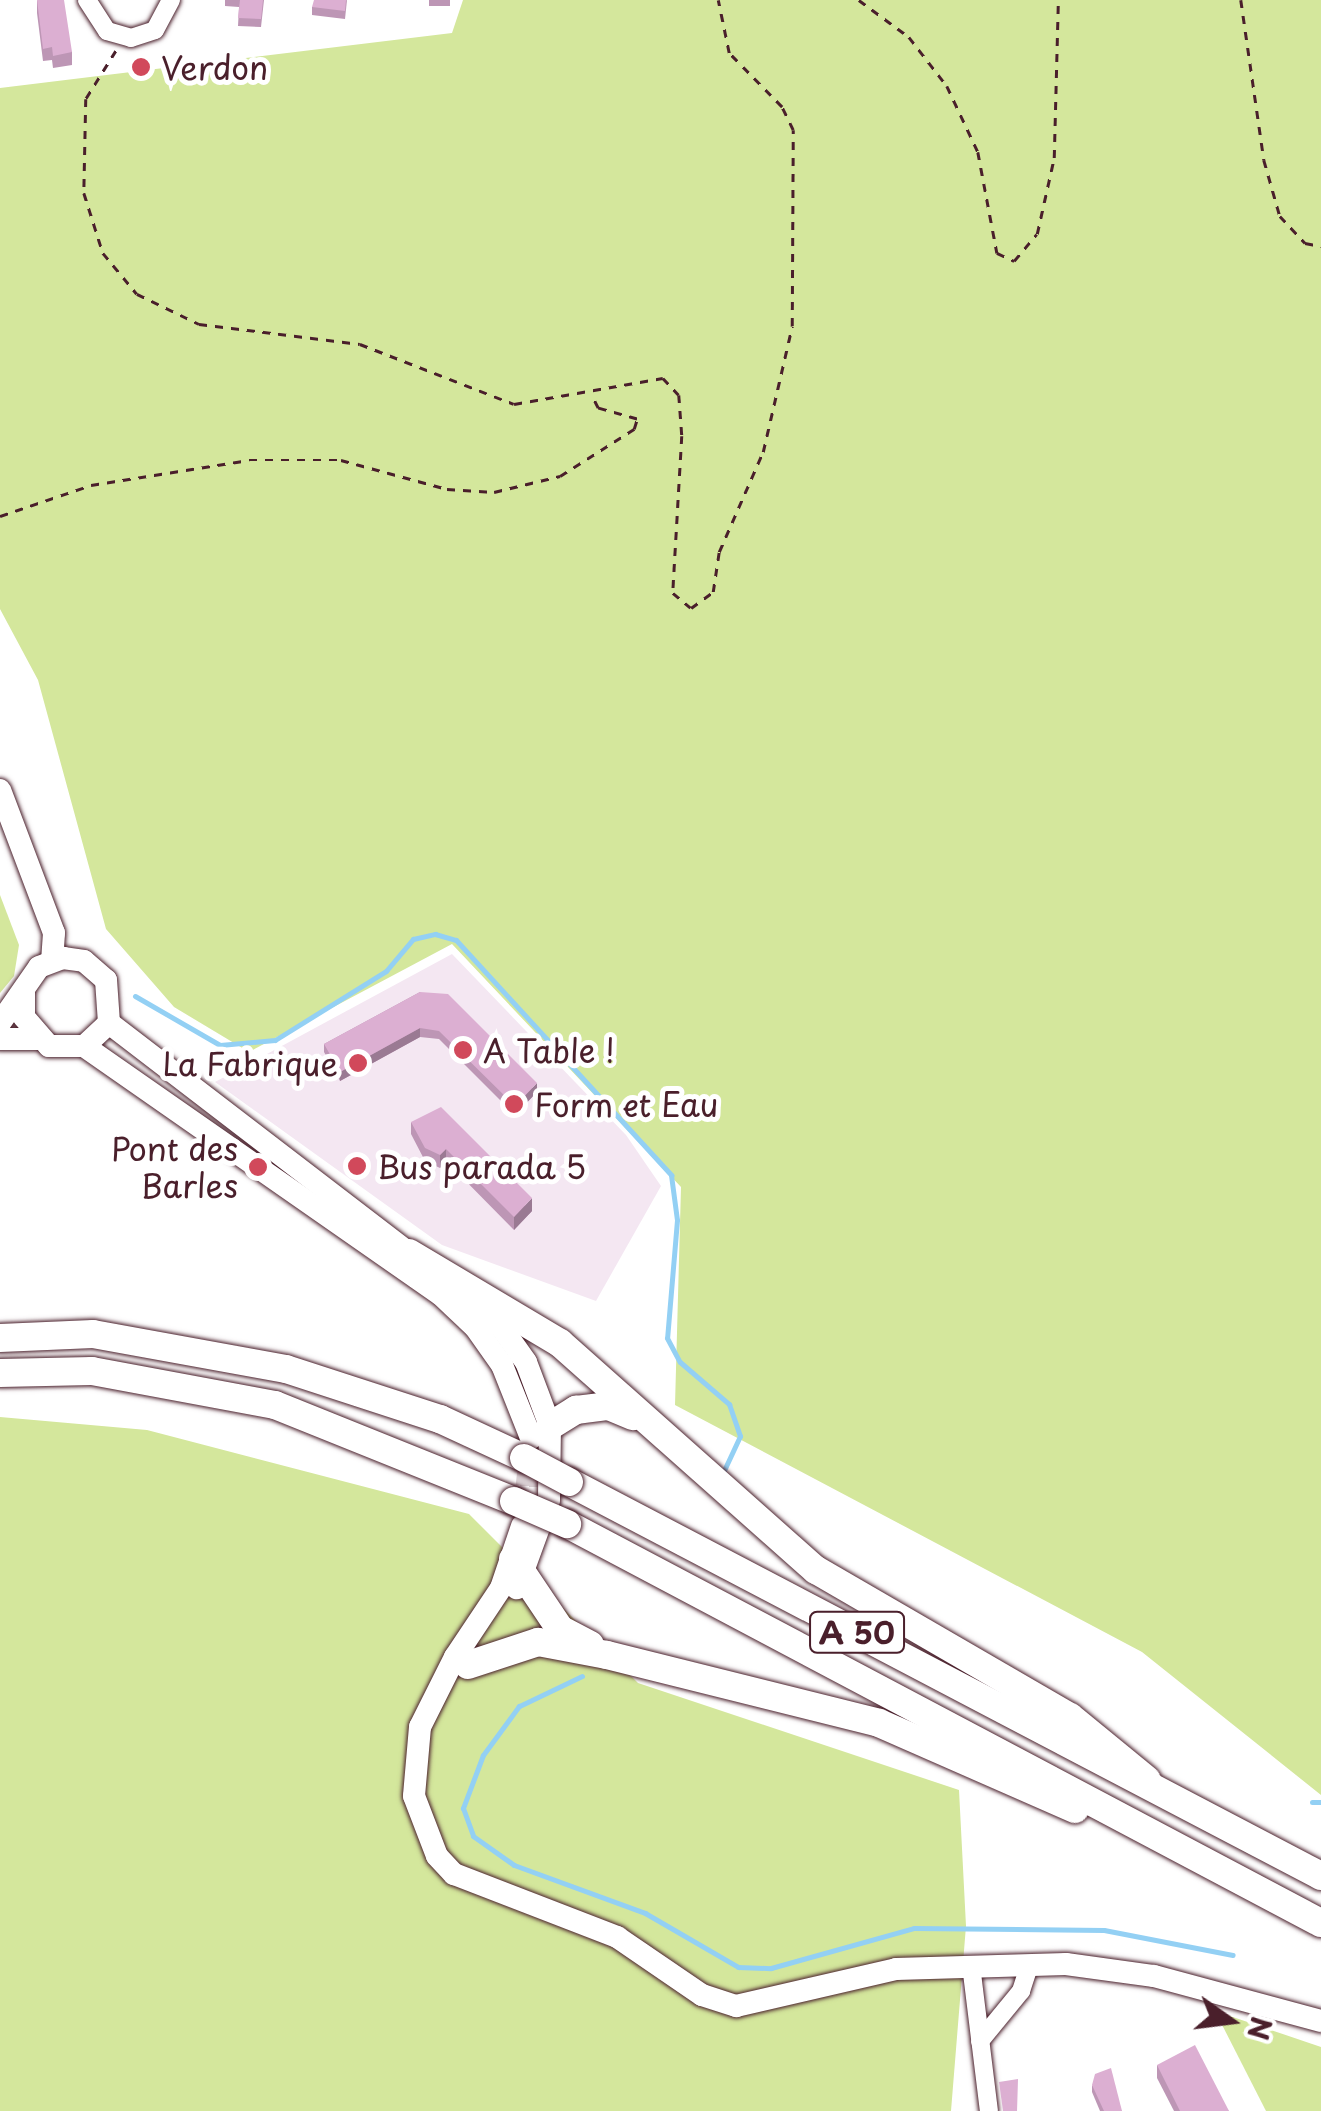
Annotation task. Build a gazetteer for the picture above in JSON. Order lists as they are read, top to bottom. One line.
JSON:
{"streets":{"highway":["A 50"]},"places":["Verdon","A Table !","La Fabrique","Form et Eau","Bus parada 5","Pont des Barles"],"north":"right"}
